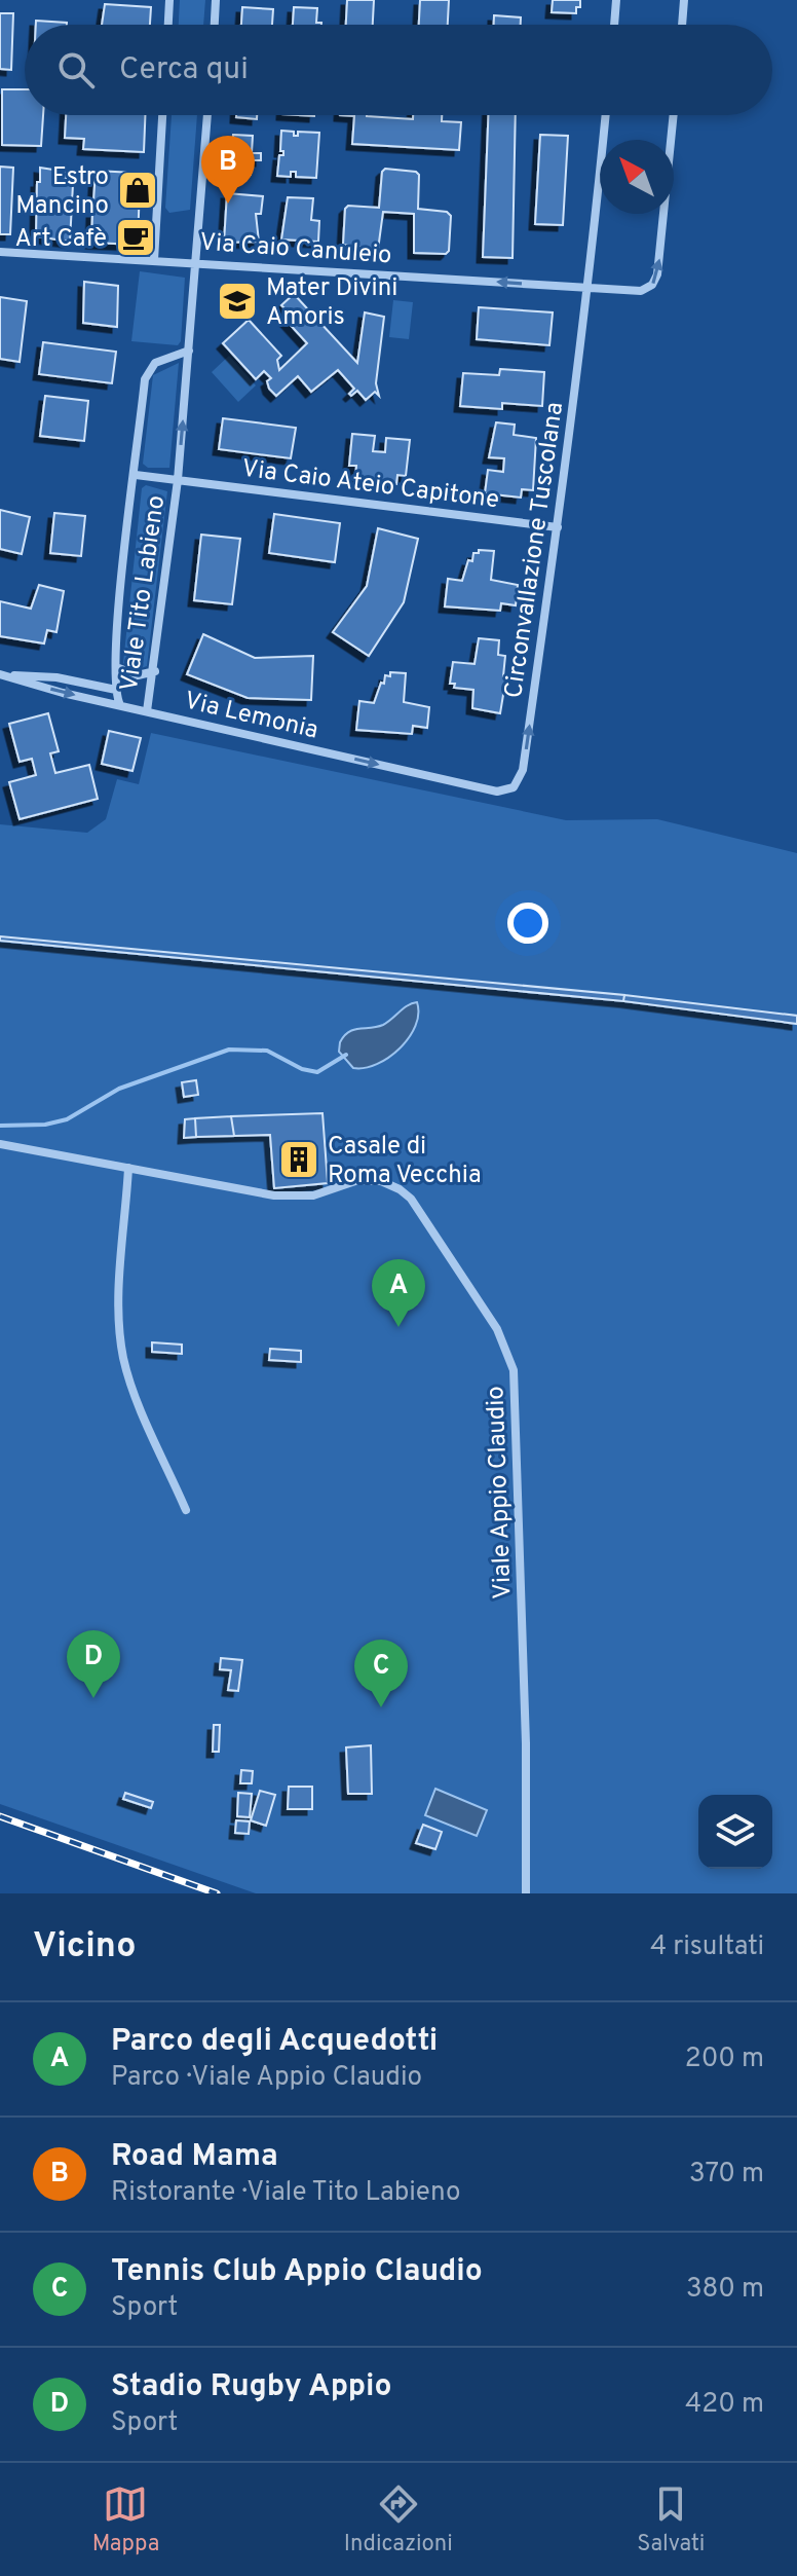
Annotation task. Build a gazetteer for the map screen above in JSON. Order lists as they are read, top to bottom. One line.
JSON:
{"streets":{"street":["Via Caio Canuleio","Via Caio Ateio Capitone","Circonvallazione Tuscolana","Viale Tito Labieno","Via Lemonia","Viale Appio Claudio"]},"crossings":[["Via Caio Canuleio","Circonvallazione Tuscolana"],["Via Caio Canuleio","Viale Tito Labieno"],["Via Caio Ateio Capitone","Circonvallazione Tuscolana"],["Via Caio Ateio Capitone","Viale Tito Labieno"],["Circonvallazione Tuscolana","Via Lemonia"],["Viale Tito Labieno","Via Lemonia"]],"one_way":["Via Caio Canuleio","Circonvallazione Tuscolana","Via Lemonia"],"places":{"shop":["Estro Mancino"],"cafe":["Art Cafè"],"school or university":["Mater Divini Amoris"],"building":["Casale di Roma Vecchia"]},"north":"top left","page":{"search":"Cerca qui","pins":["B","A","D","C"],"heading":["Vicino","4 risultati"],"list":[{"mark":"A","name":"Parco degli Acquedotti","note":"Parco · Viale Appio Claudio","value":"200 m"},{"mark":"B","name":"Road Mama","note":"Ristorante · Viale Tito Labieno","value":"370 m"},{"mark":"C","name":"Tennis Club Appio Claudio","note":"Sport","value":"380 m"},{"mark":"D","name":"Stadio Rugby Appio","note":"Sport","value":"420 m"}],"nav":["Mappa","Indicazioni","Salvati"]}}
